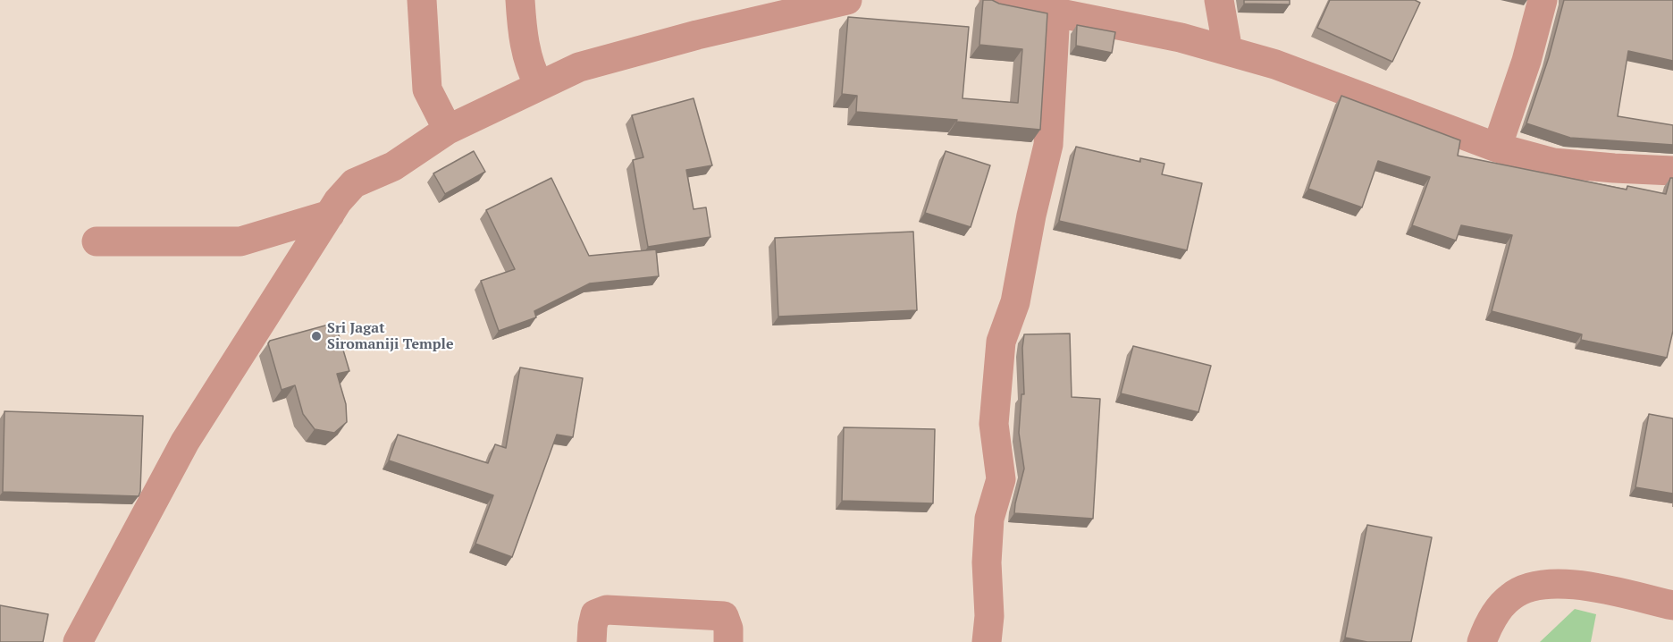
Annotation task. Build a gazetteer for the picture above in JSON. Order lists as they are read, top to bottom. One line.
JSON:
{"places":["Sri Jagat Siromaniji Temple"]}
